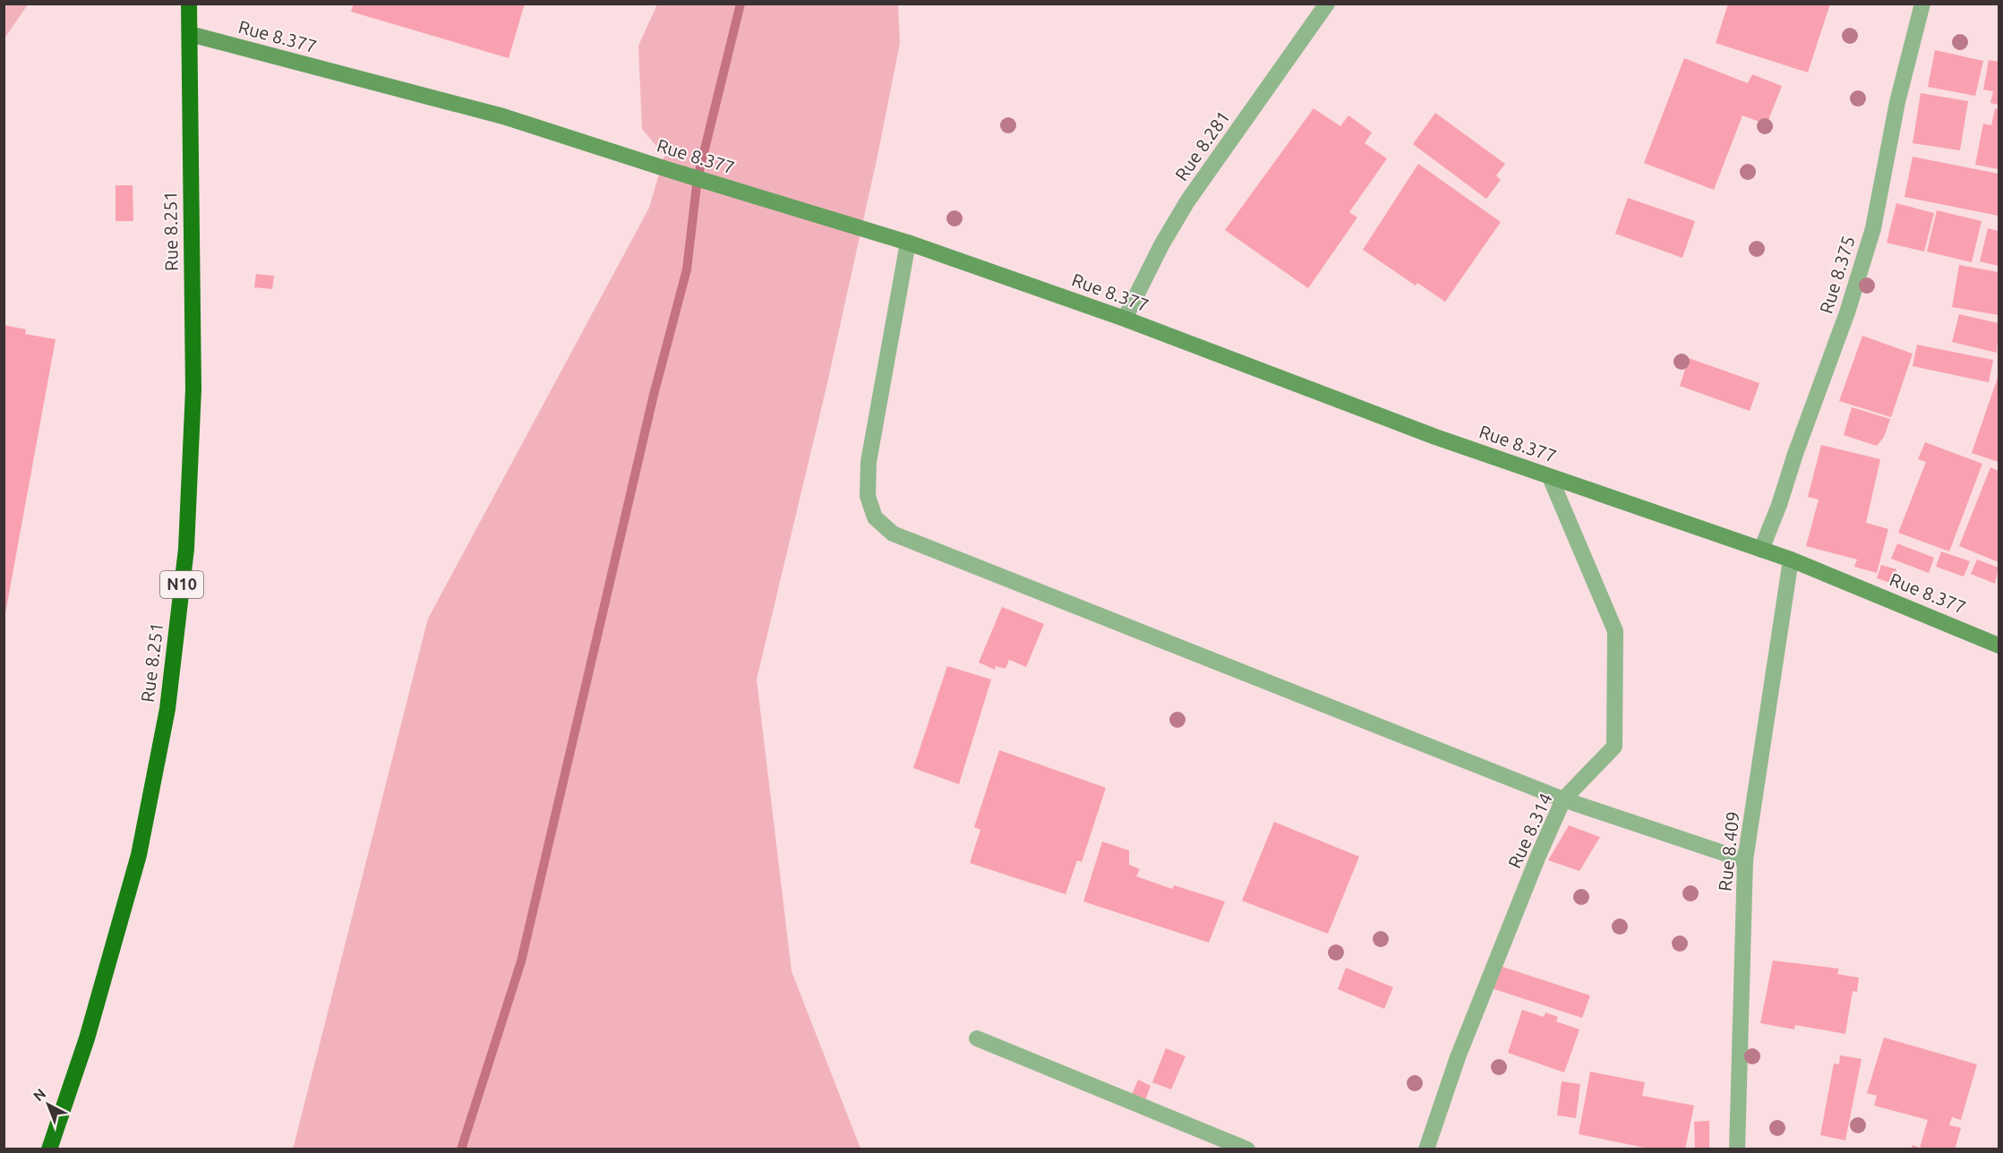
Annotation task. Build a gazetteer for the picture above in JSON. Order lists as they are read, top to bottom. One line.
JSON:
{"streets":{"highway":["Rue 8.251","N10"],"street":["Rue 8.377","Rue 8.281","Rue 8.375","Rue 8.314","Rue 8.409"]},"crossings":[["Rue 8.377","Rue 8.281"],["Rue 8.377","Rue 8.251"],["Rue 8.377","Rue 8.375"],["Rue 8.377","Rue 8.314"],["Rue 8.377","Rue 8.409"]],"north":"top left"}
